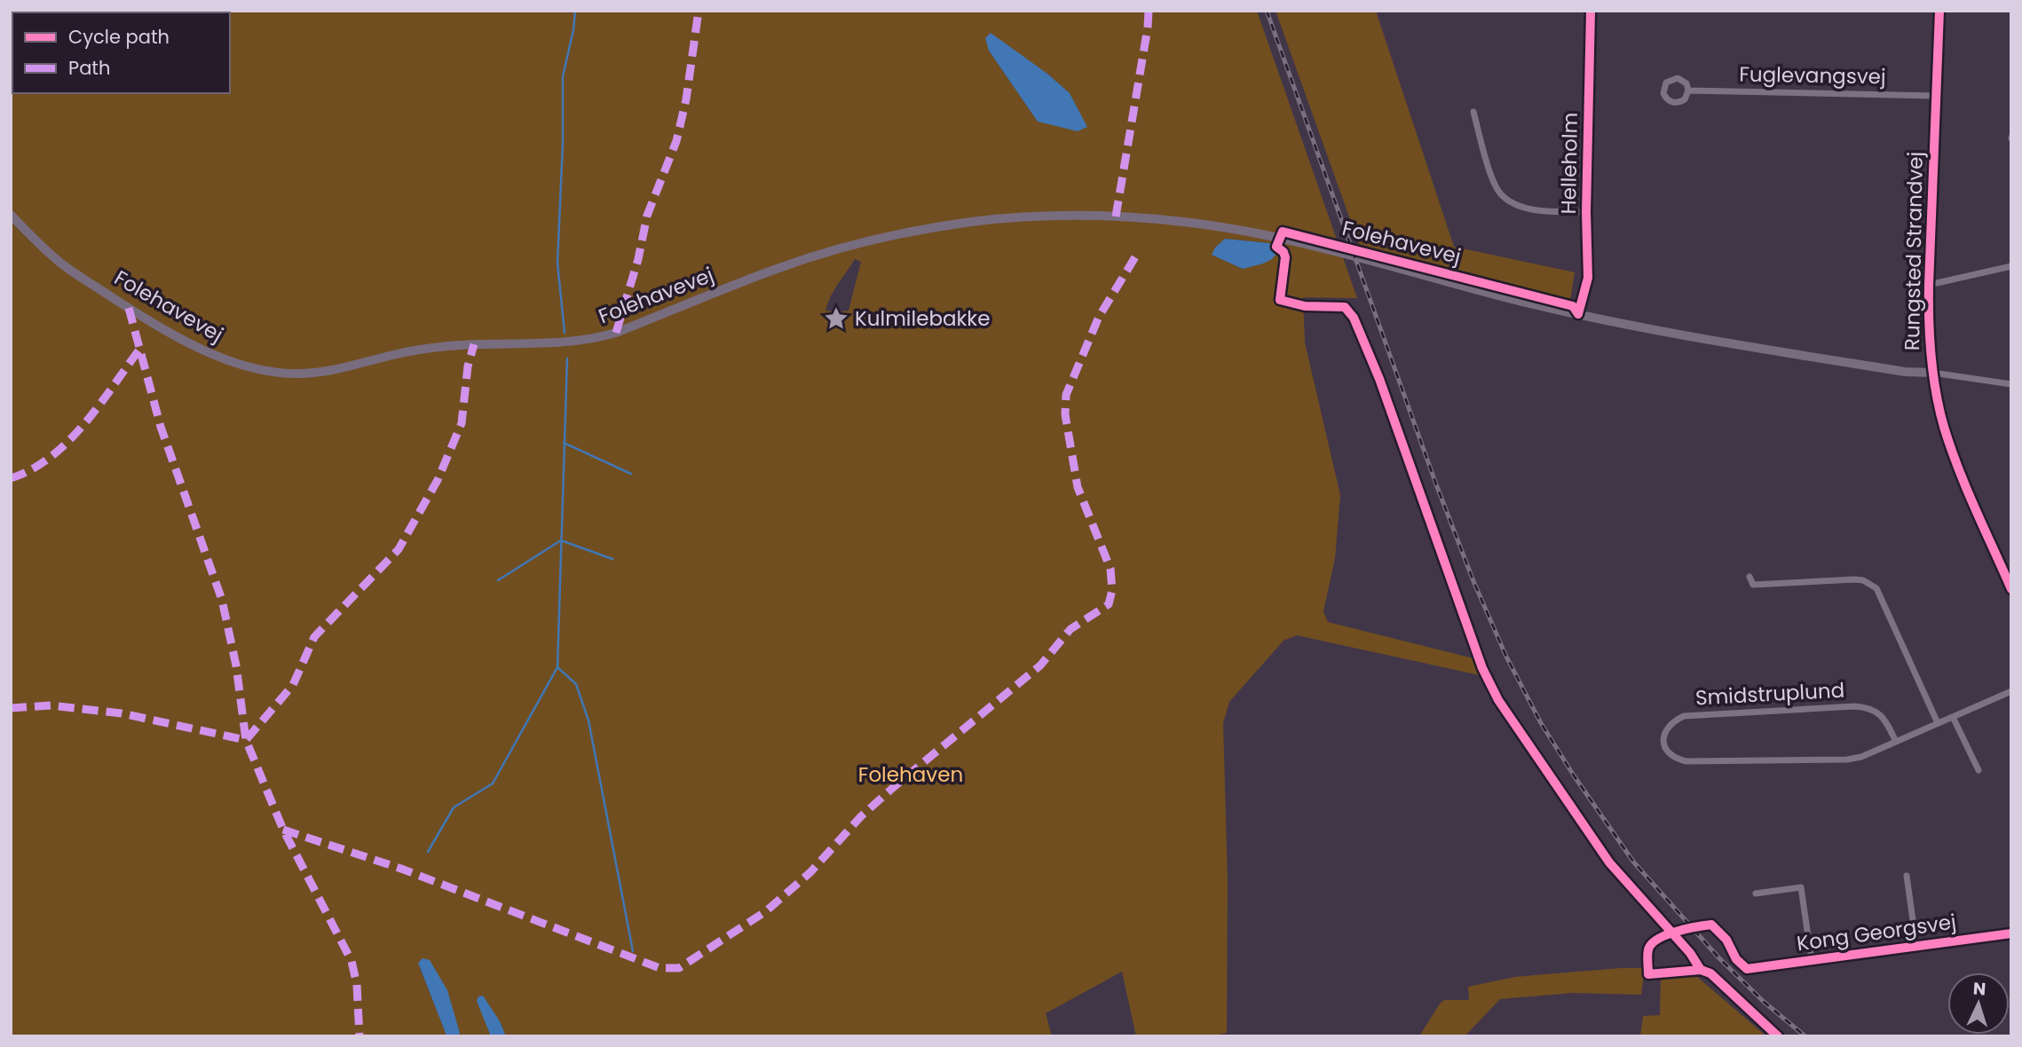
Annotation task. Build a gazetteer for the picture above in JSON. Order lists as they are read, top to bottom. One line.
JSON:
{"streets":{"street":["Fuglevangsvej","Helleholm","Folehavevej","Rungsted Strandvej","Smidstruplund","Kong Georgsvej"]},"crossings":[["Fuglevangsvej","Rungsted Strandvej"],["Helleholm","Folehavevej"],["Folehavevej","Rungsted Strandvej"]],"parks":["Folehaven"],"places":{"place":["Kulmilebakke"]},"legend":["Cycle path","Path"],"north":"top"}
